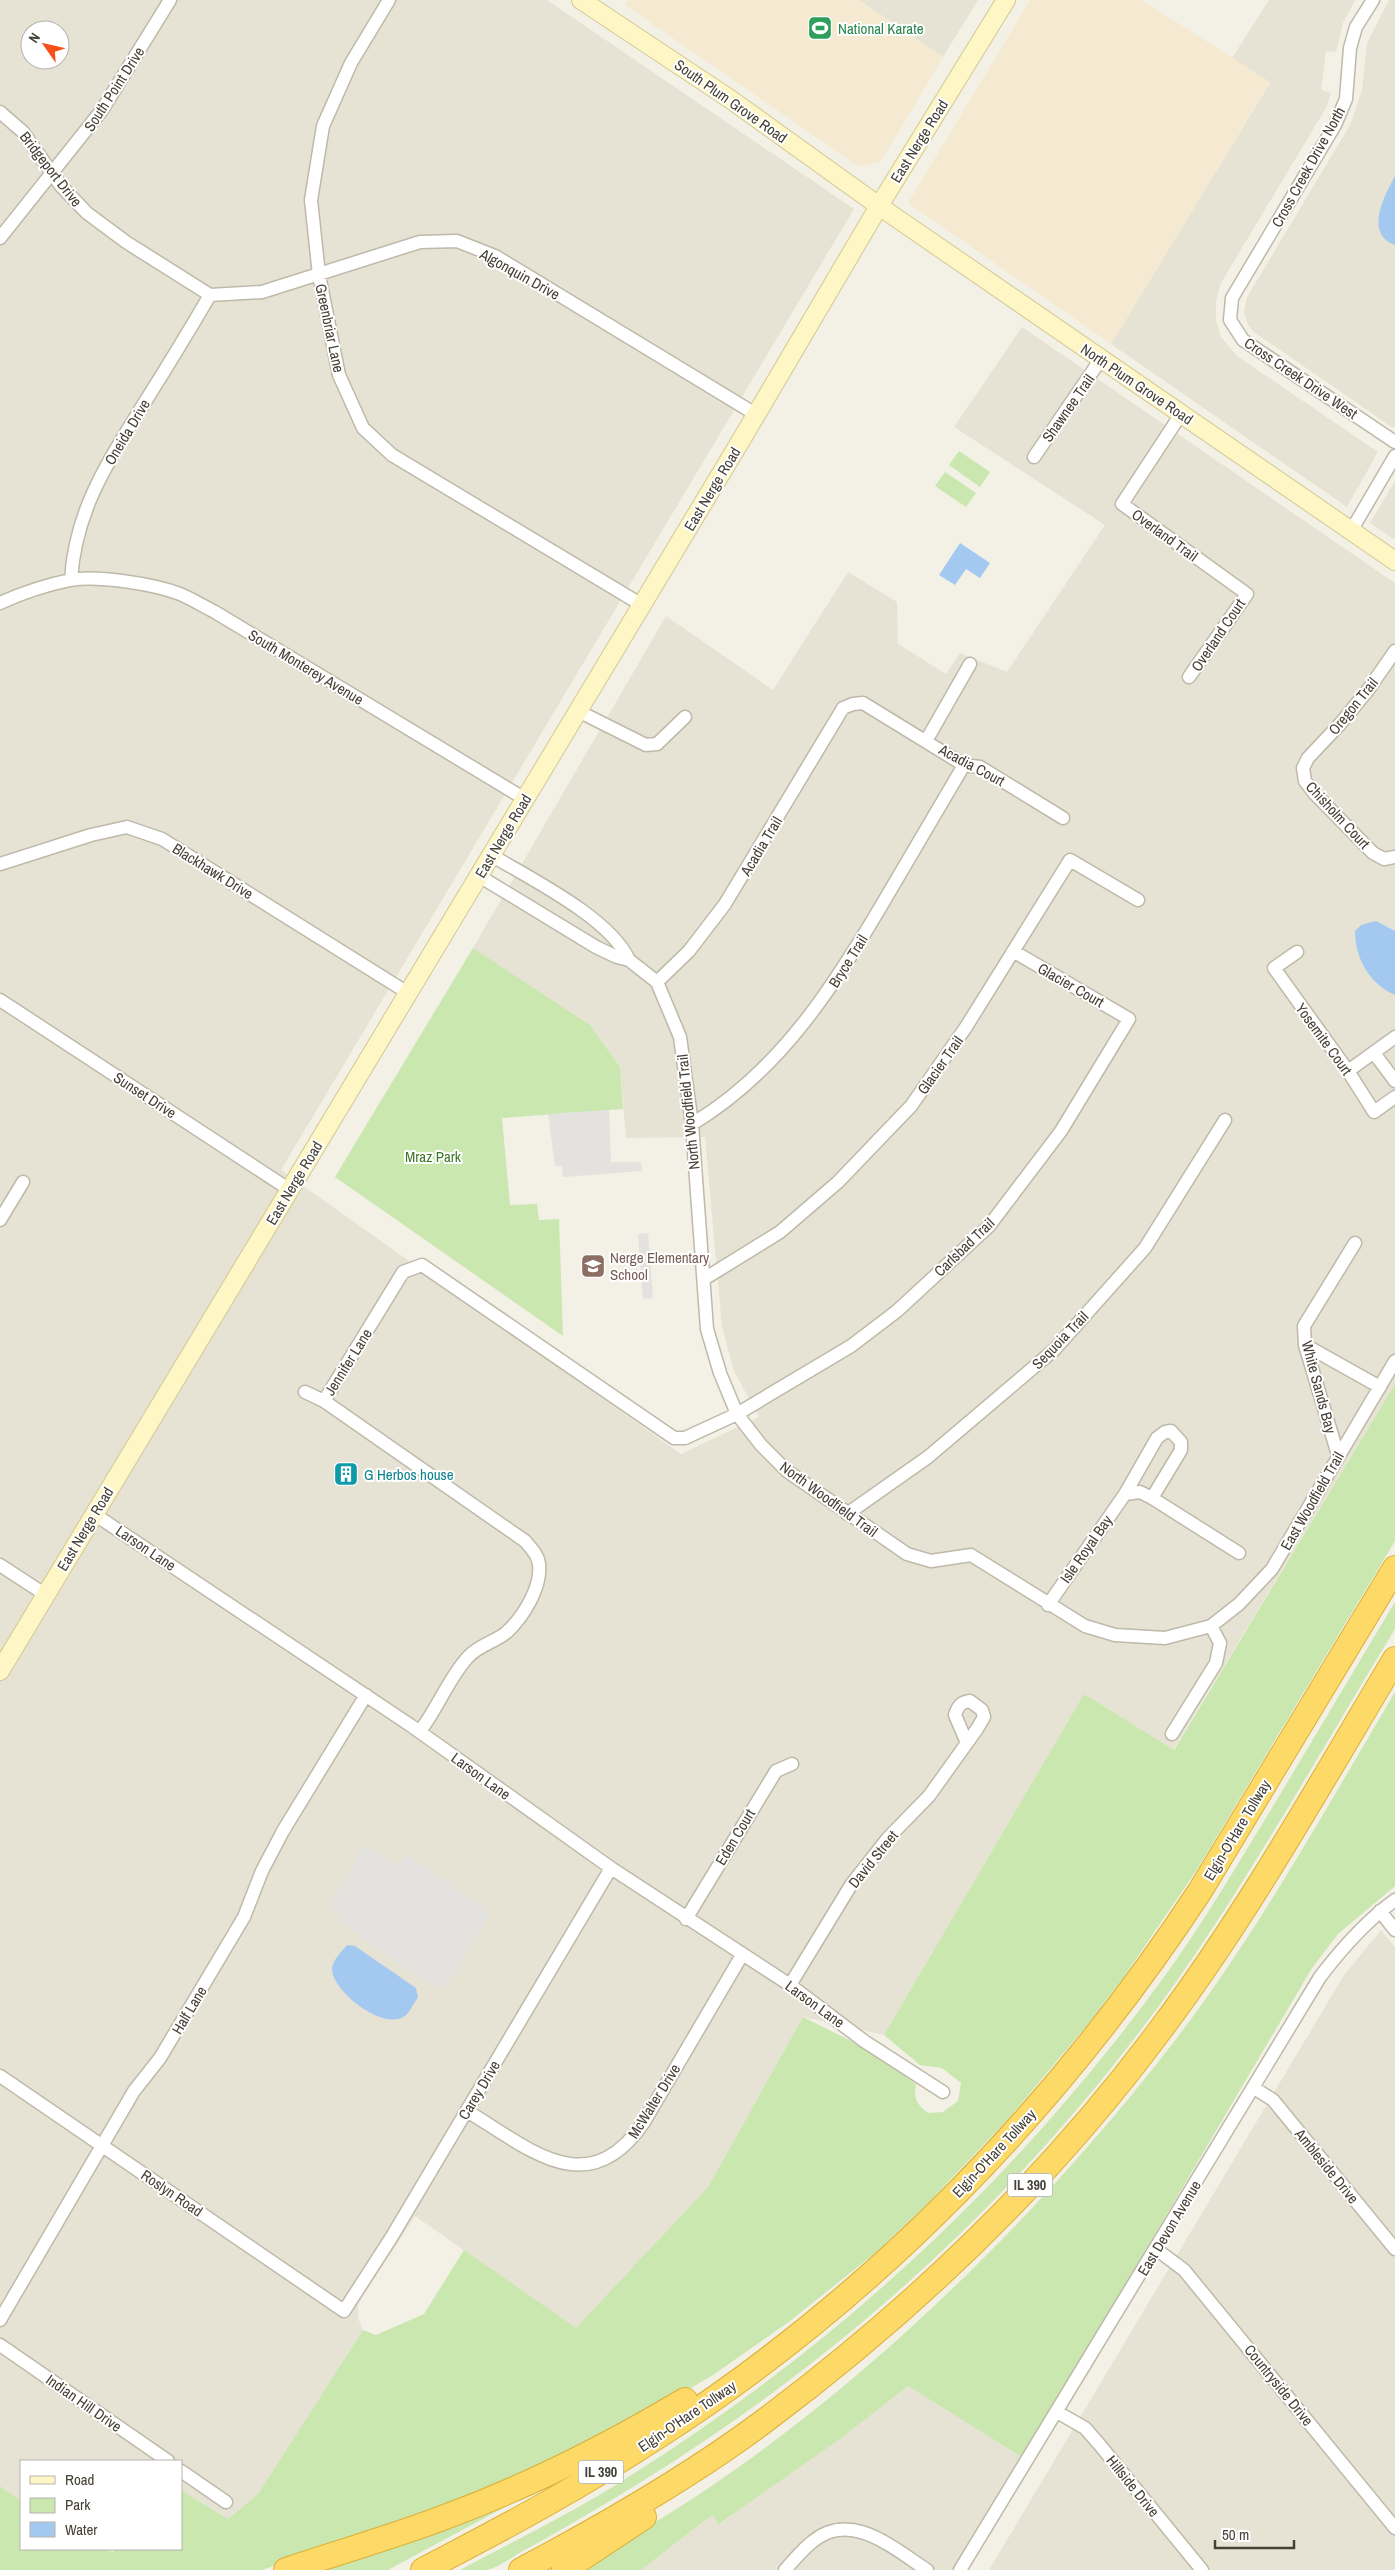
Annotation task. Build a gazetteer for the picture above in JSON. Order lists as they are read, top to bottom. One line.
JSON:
{"streets":{"highway":["Elgin-O'Hare Tollway","IL 390"],"main road":["South Plum Grove Road","East Nerge Road","North Plum Grove Road"],"street":["South Point Drive","Cross Creek Drive North","Bridgeport Drive","Algonquin Drive","Greenbriar Lane","Cross Creek Drive West","Shawnee Trail","Oneida Drive","Overland Trail","Overland Court","South Monterey Avenue","Oregon Trail","Acadia Court","Chisholm Court","Acadia Trail","Blackhawk Drive","Bryce Trail","Glacier Court","Yosemite Court","Glacier Trail","Sunset Drive","North Woodfield Trail","Carlsbad Trail","Sequoia Trail","Jennifer Lane","White Sands Bay","East Woodfield Trail","Larson Lane","Isle Royal Bay","Eden Court","David Street","Half Lane","Carey Drive","McWalter Drive","Ambleside Drive","Roslyn Road","East Devon Avenue","Countryside Drive","Indian Hill Drive","Hillside Drive"]},"crossings":[["South Point Drive","Bridgeport Drive"],["South Plum Grove Road","East Nerge Road"],["South Plum Grove Road","North Plum Grove Road"],["East Nerge Road","Algonquin Drive"],["East Nerge Road","Greenbriar Lane"],["East Nerge Road","North Plum Grove Road"],["East Nerge Road","South Monterey Avenue"],["East Nerge Road","Blackhawk Drive"],["East Nerge Road","Sunset Drive"],["East Nerge Road","North Woodfield Trail"],["East Nerge Road","Larson Lane"],["Cross Creek Drive North","Cross Creek Drive West"],["Bridgeport Drive","Algonquin Drive"],["Bridgeport Drive","Oneida Drive"],["Algonquin Drive","Greenbriar Lane"],["Algonquin Drive","Oneida Drive"],["North Plum Grove Road","Shawnee Trail"],["North Plum Grove Road","Overland Trail"],["Oneida Drive","South Monterey Avenue"],["Overland Trail","Overland Court"],["Oregon Trail","Chisholm Court"],["Acadia Court","Acadia Trail"],["Acadia Court","Bryce Trail"],["Acadia Trail","North Woodfield Trail"],["Bryce Trail","North Woodfield Trail"],["Glacier Court","Glacier Trail"],["Glacier Court","Carlsbad Trail"],["Glacier Trail","North Woodfield Trail"],["North Woodfield Trail","Carlsbad Trail"],["North Woodfield Trail","Sequoia Trail"],["North Woodfield Trail","Jennifer Lane"],["North Woodfield Trail","East Woodfield Trail"],["North Woodfield Trail","Isle Royal Bay"],["Carlsbad Trail","Jennifer Lane"],["Jennifer Lane","Larson Lane"],["White Sands Bay","East Woodfield Trail"],["Larson Lane","Eden Court"],["Larson Lane","David Street"],["Larson Lane","Half Lane"],["Larson Lane","Carey Drive"],["Larson Lane","McWalter Drive"],["Half Lane","Roslyn Road"],["Carey Drive","McWalter Drive"],["Carey Drive","Roslyn Road"],["Ambleside Drive","East Devon Avenue"],["East Devon Avenue","Countryside Drive"],["East Devon Avenue","Hillside Drive"]],"parks":["Mraz Park"],"places":{"sports":["National Karate"],"school or university":["Nerge Elementary School"],"building":["G Herbos house"]},"legend":["Road","Park","Water"],"scale_bar":"50 m","north":"top left"}
